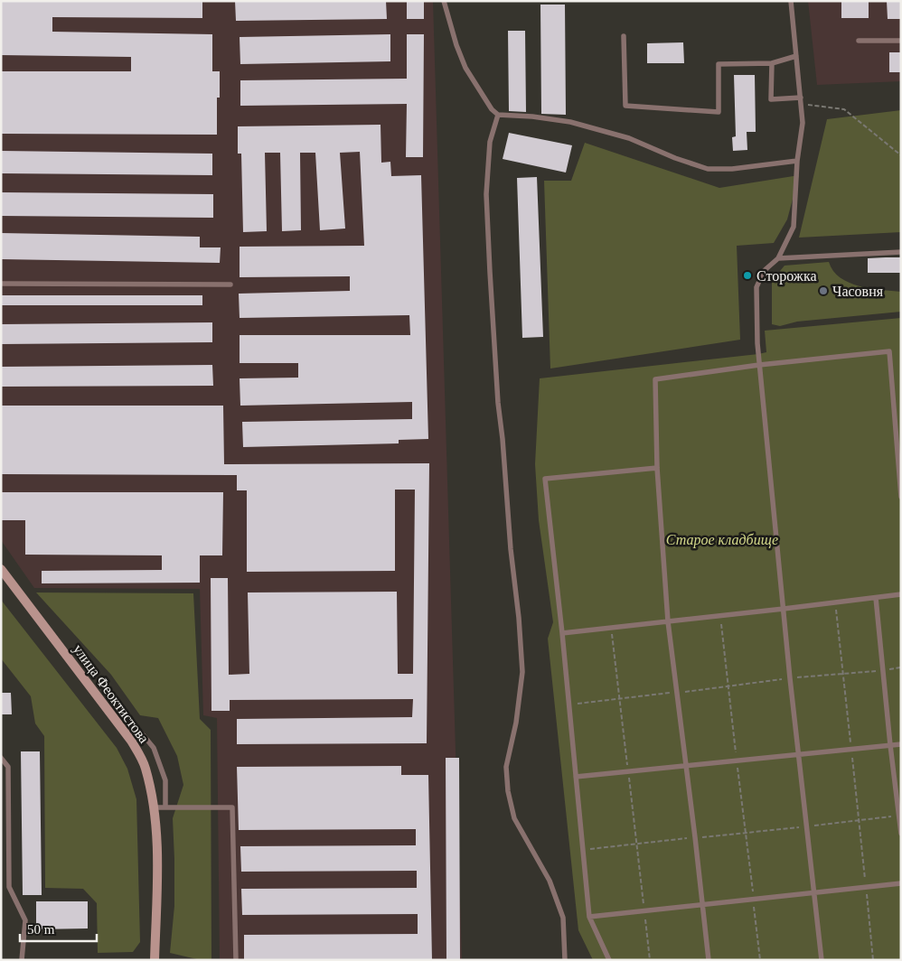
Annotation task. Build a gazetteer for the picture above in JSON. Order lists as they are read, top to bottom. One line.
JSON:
{"streets":{"street":["улица Феоктистова"]},"parks":["Старое кладбище"],"places":["Сторожка","Часовня"],"scale_bar":"50 m"}
